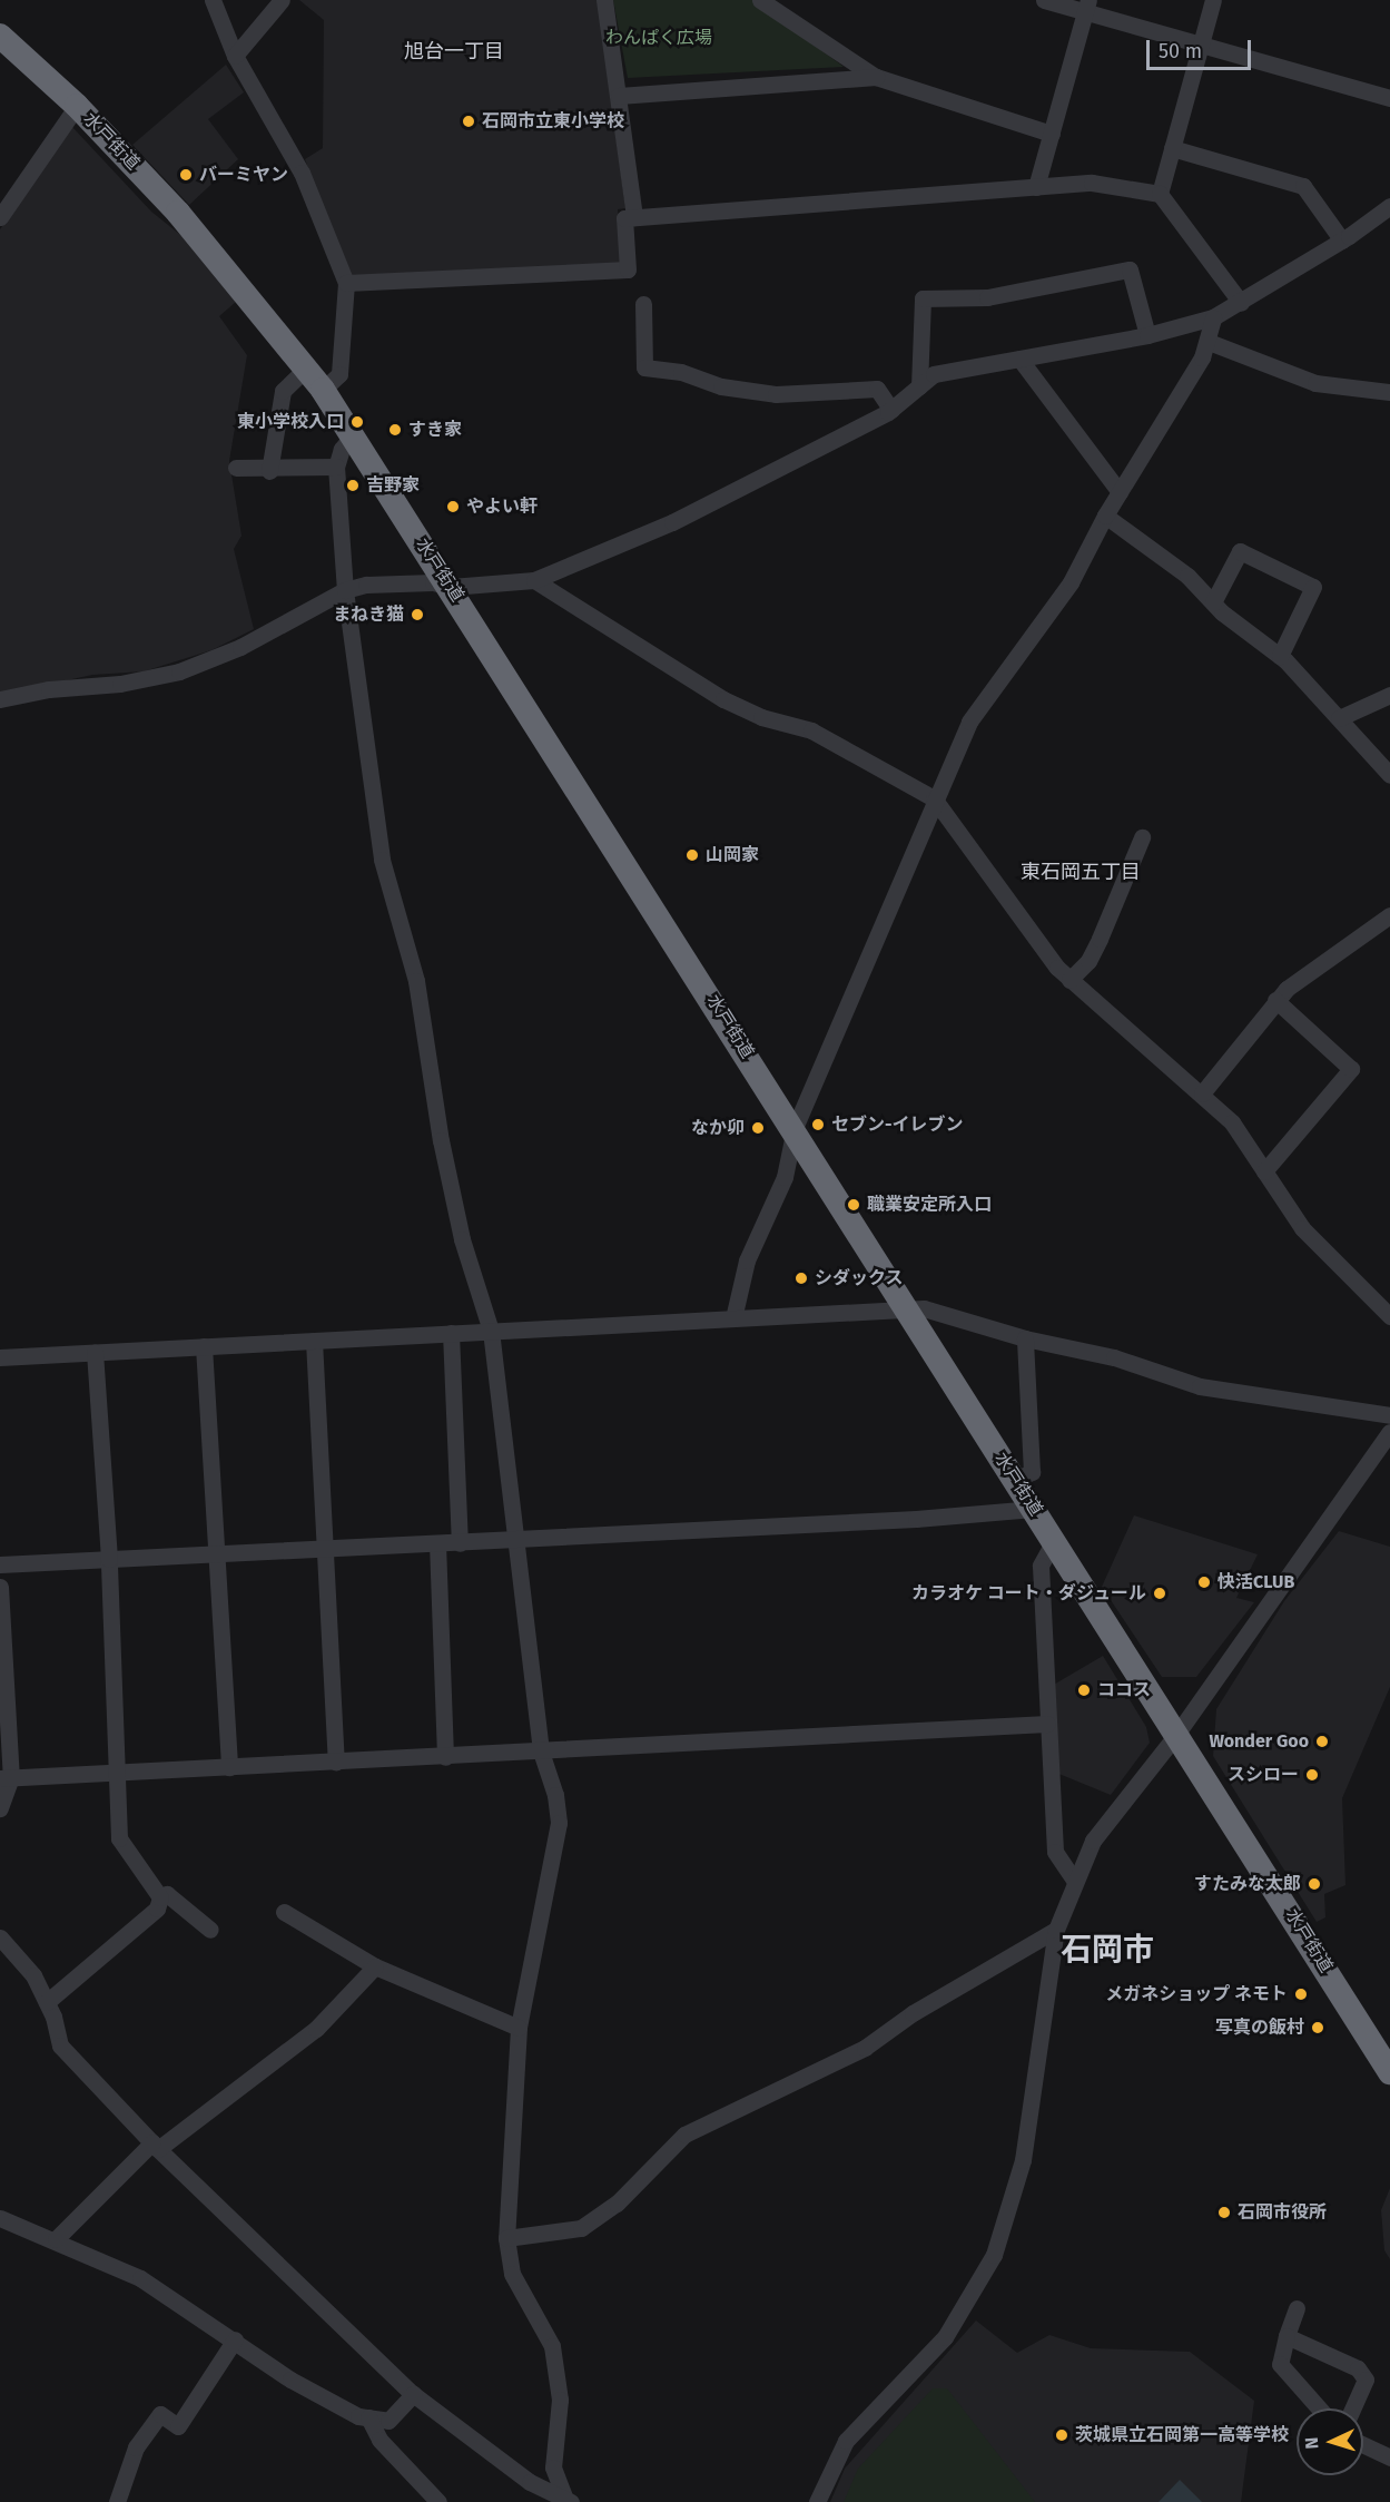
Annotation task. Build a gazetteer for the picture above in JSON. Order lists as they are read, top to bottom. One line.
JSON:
{"streets":{"highway":["水戸街道"]},"districts":["旭台一丁目","東石岡五丁目","石岡市"],"parks":["わんぱく広場"],"places":["石岡市立東小学校","バーミヤン","東小学校入口","すき家","吉野家","やよい軒","まねき猫","山岡家","セブン-イレブン","なか卯","職業安定所入口","シダックス","快活CLUB","カラオケ コート・ダジュール","ココス","Wonder Goo","スシロー","すたみな太郎","メガネショップ ネモト","写真の飯村","石岡市役所","茨城県立石岡第一高等学校"],"scale_bar":"50 m","north":"left"}
